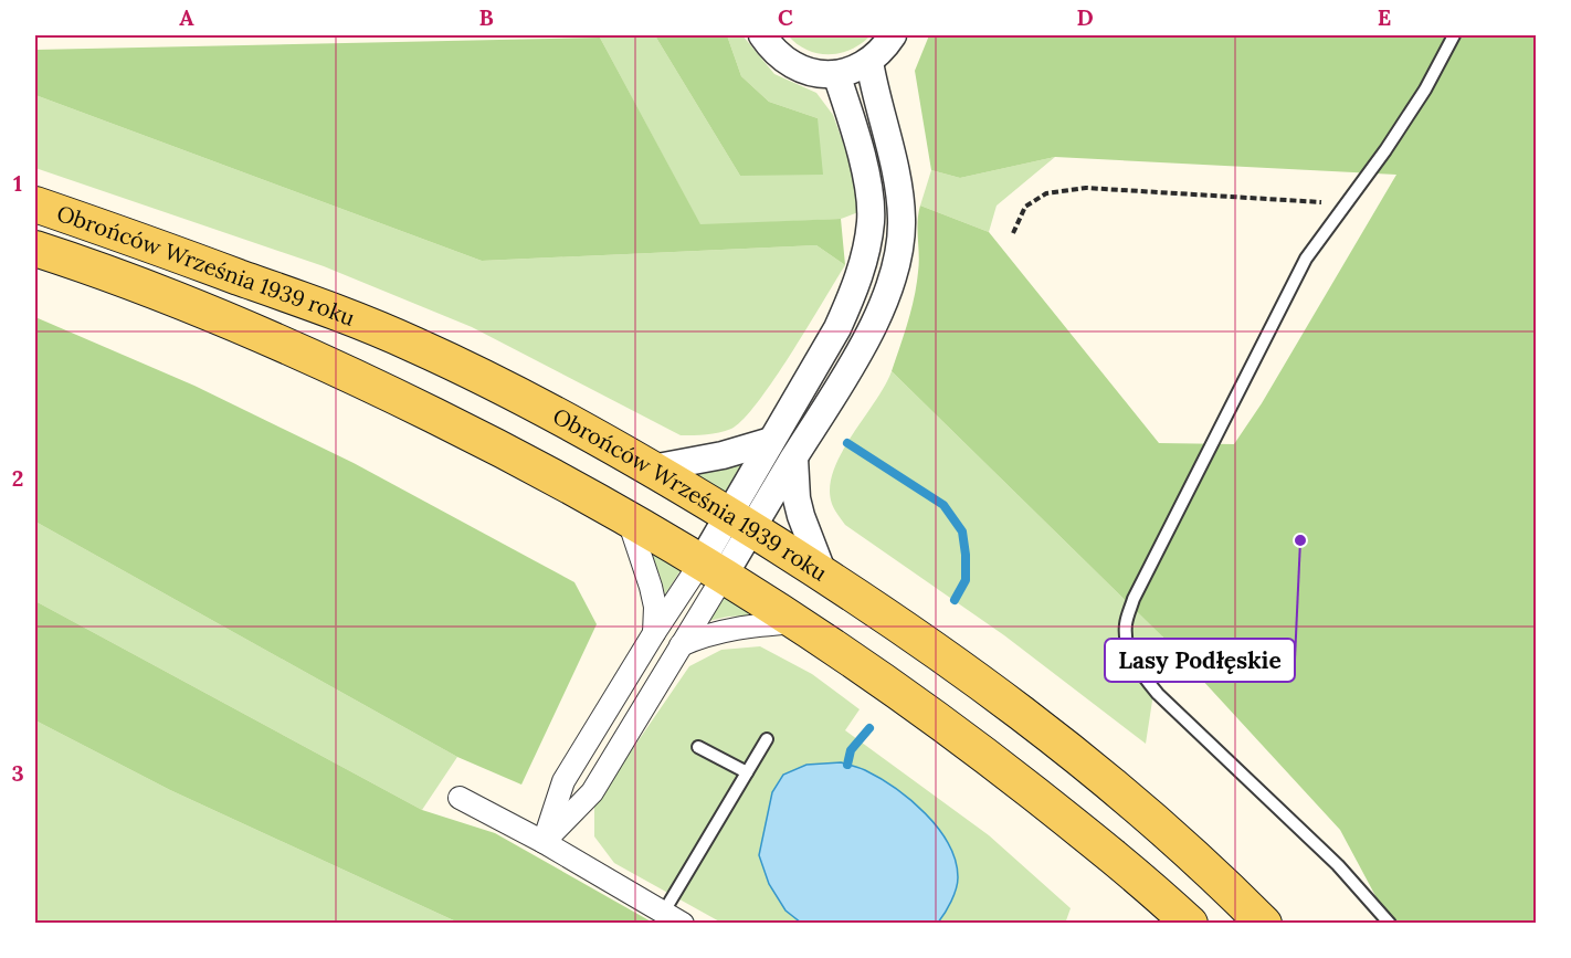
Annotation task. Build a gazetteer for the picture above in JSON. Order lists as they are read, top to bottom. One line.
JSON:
{"streets":{"main road":["Obrońców Września 1939 roku"]},"places":["Lasy Podłęskie"],"grid":{"columns":["A","B","C","D","E"],"rows":["1","2","3"]}}
